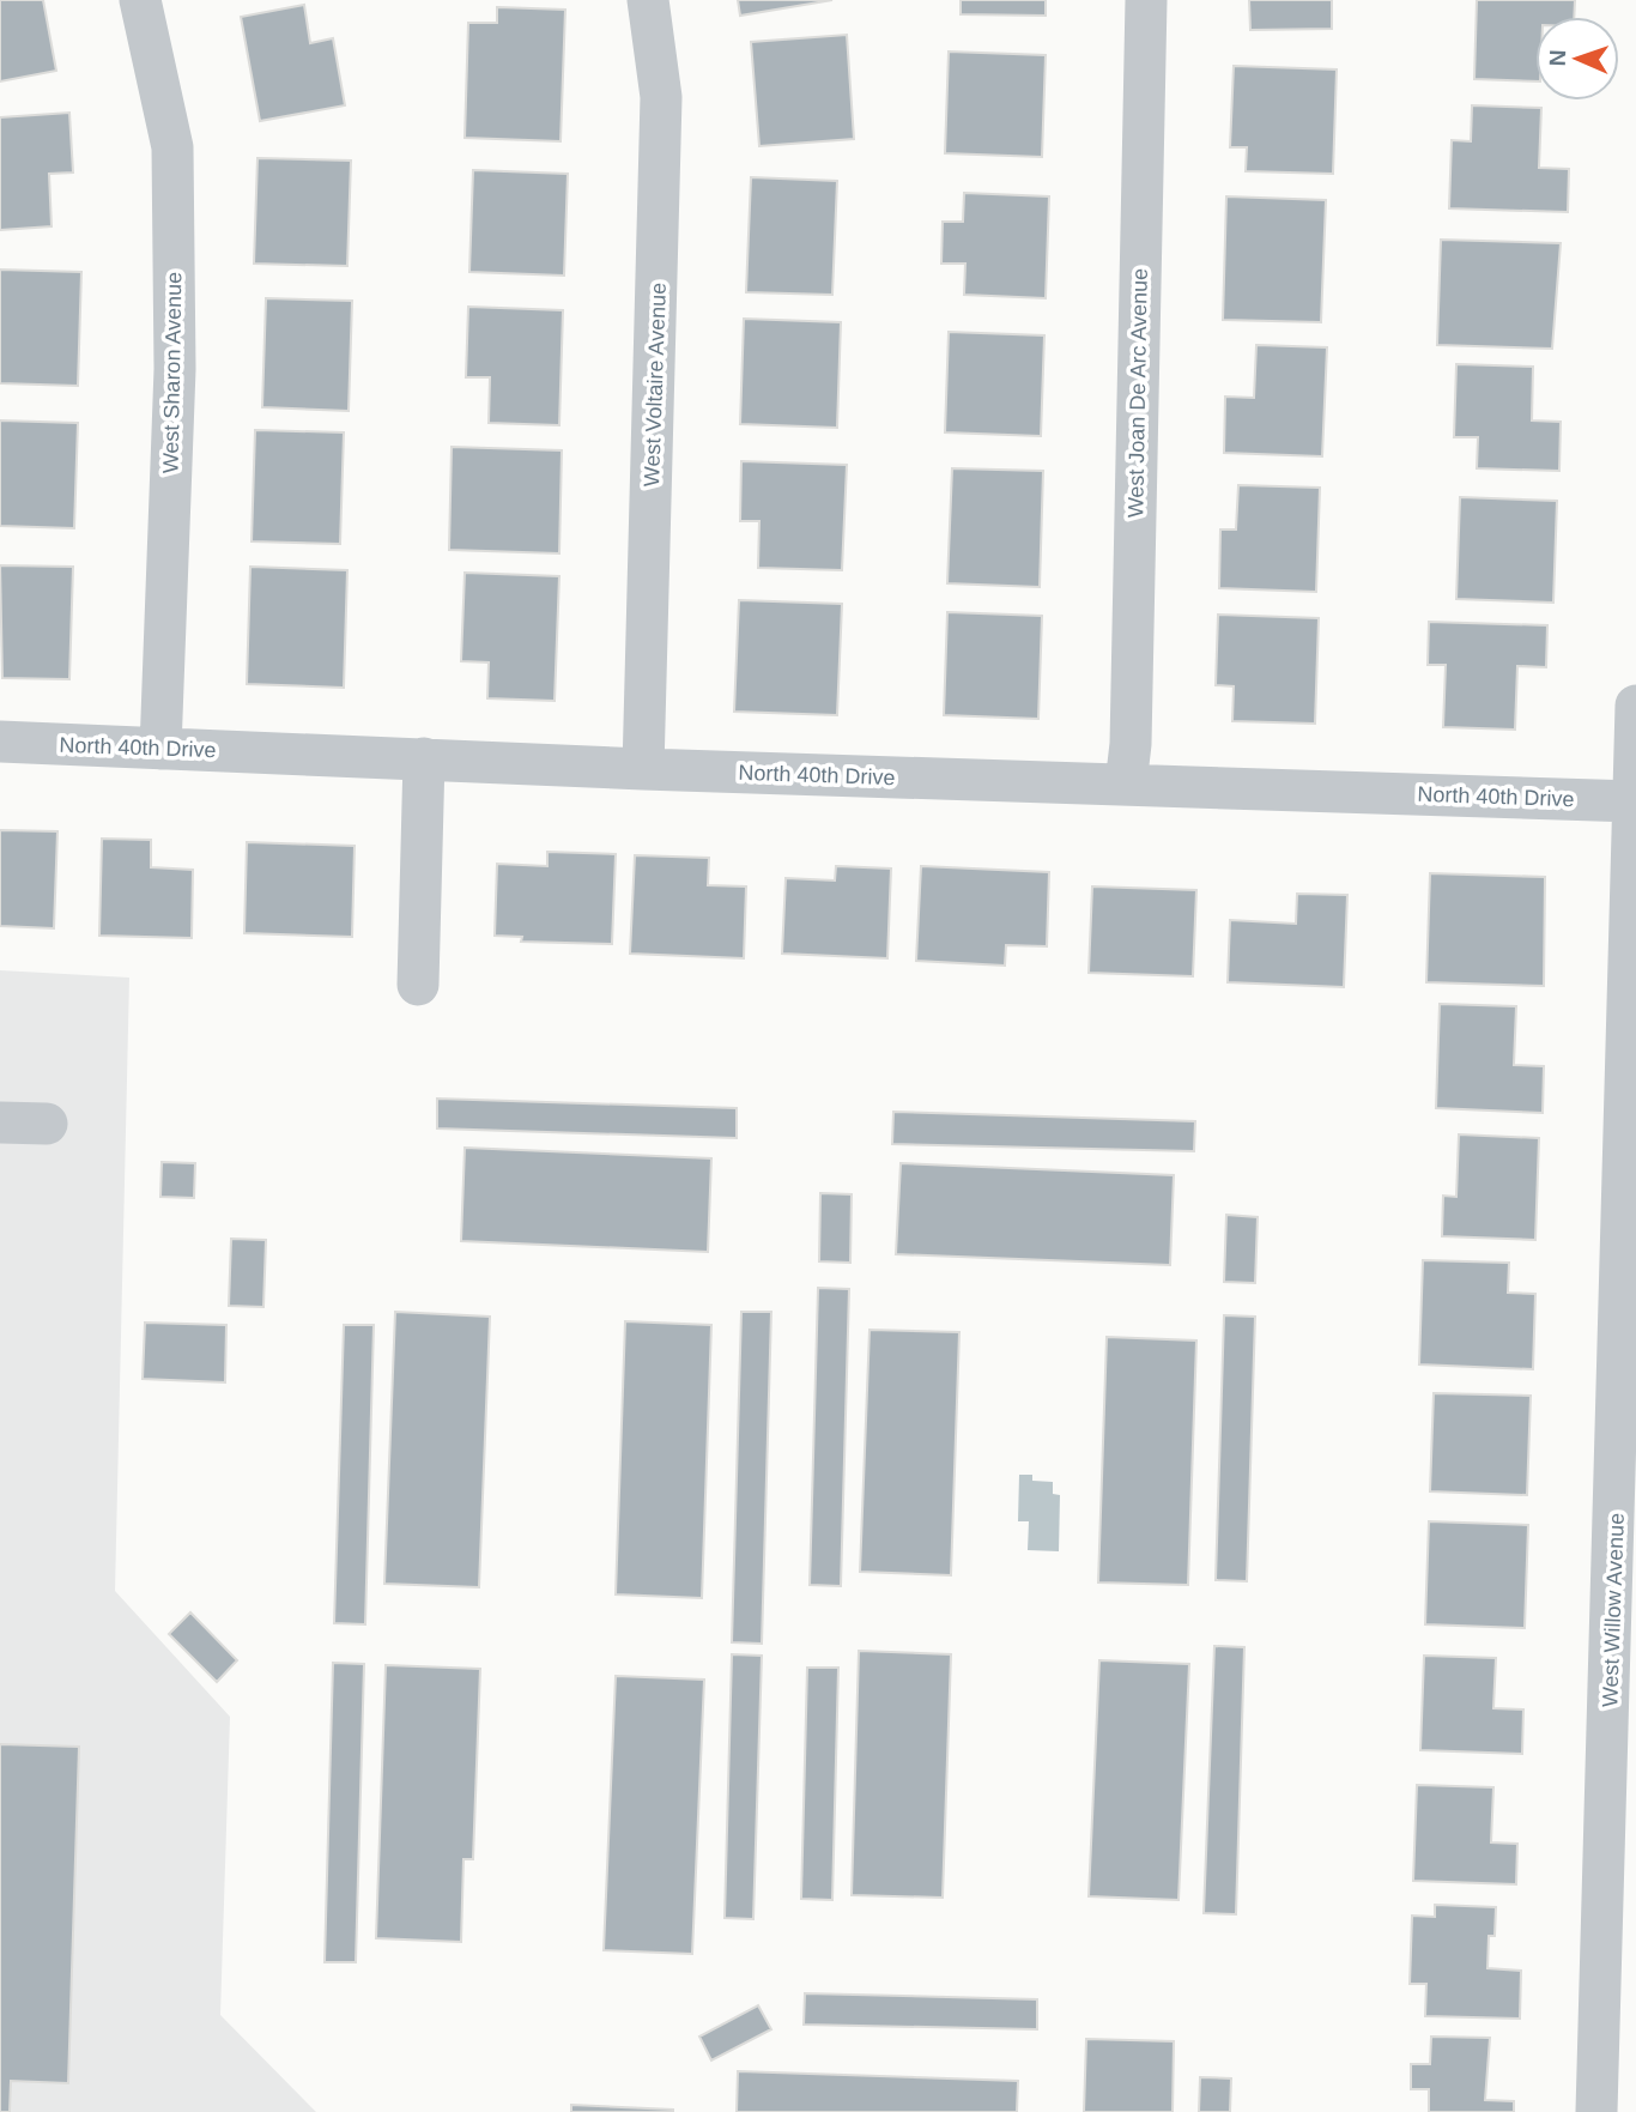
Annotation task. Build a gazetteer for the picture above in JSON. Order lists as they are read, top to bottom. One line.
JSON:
{"streets":{"street":["West Sharon Avenue","West Voltaire Avenue","West Joan De Arc Avenue","North 40th Drive","West Willow Avenue"]},"crossings":[["West Sharon Avenue","North 40th Drive"],["West Voltaire Avenue","North 40th Drive"],["West Joan De Arc Avenue","North 40th Drive"],["North 40th Drive","West Willow Avenue"]],"north":"left"}
